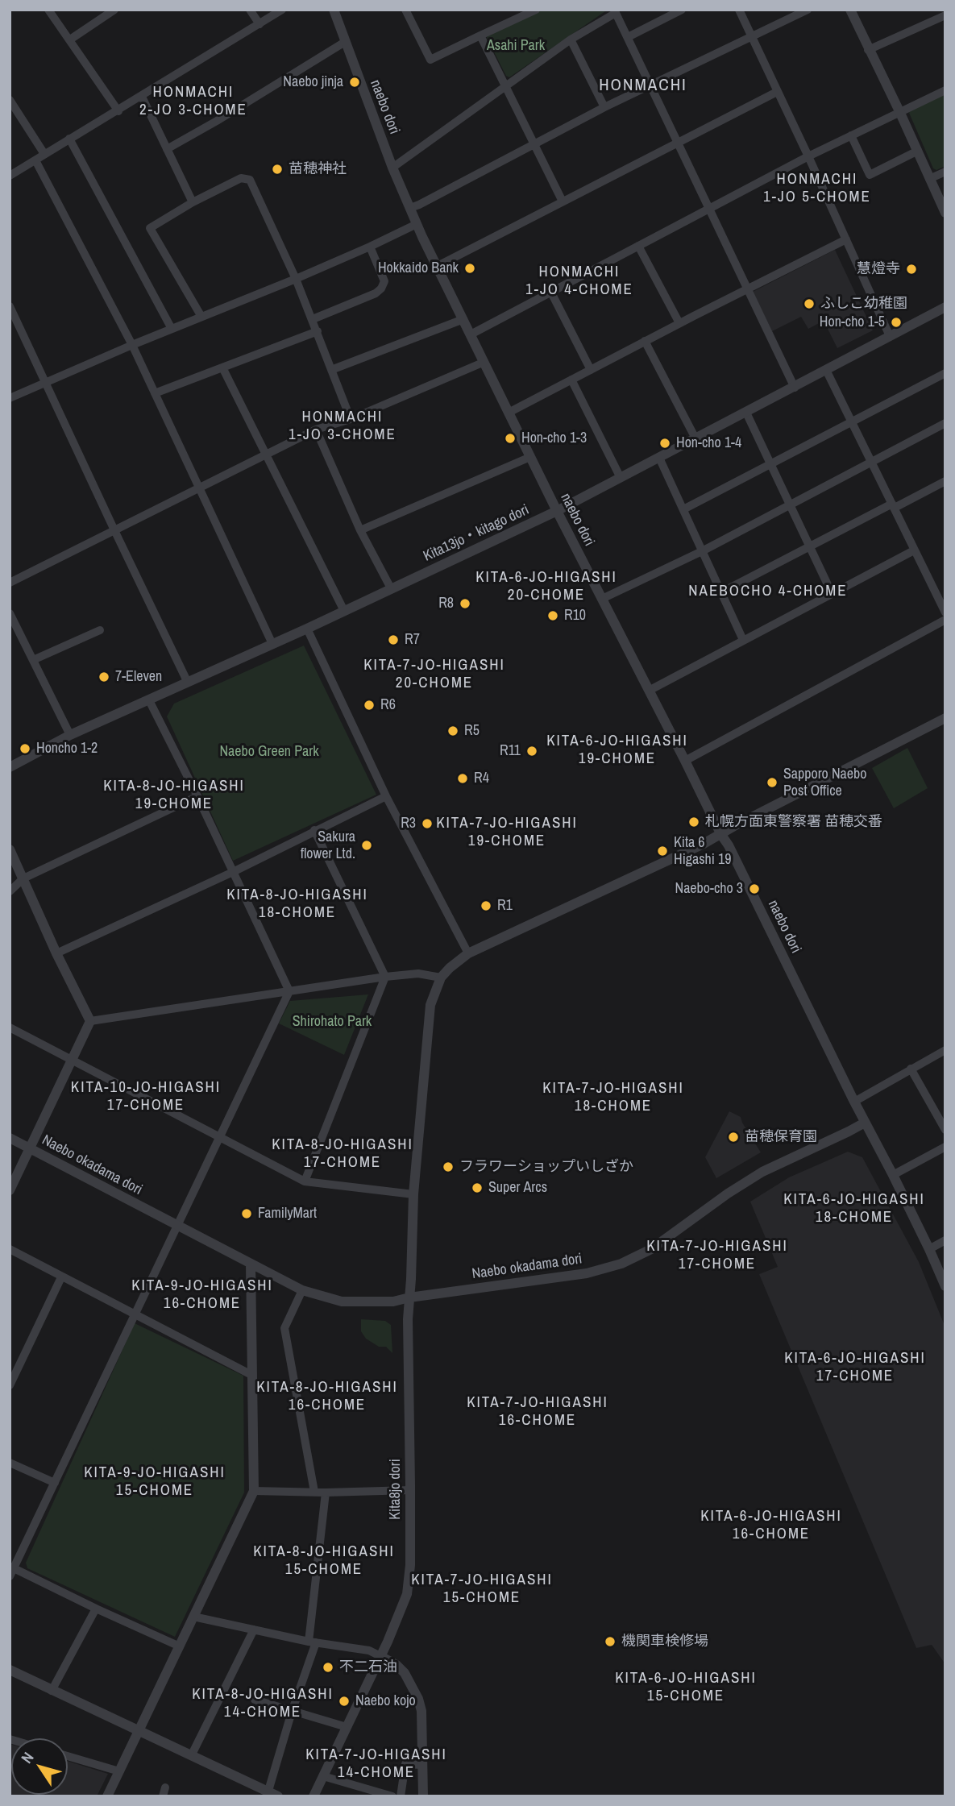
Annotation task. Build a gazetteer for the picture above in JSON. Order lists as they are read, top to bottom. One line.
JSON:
{"streets":{"street":["naebo dori","Kita13jo・kitago dori","Naebo okadama dori","Kita8jo dori"]},"crossings":[["naebo dori","Kita13jo・kitago dori"],["naebo dori","Naebo okadama dori"],["Naebo okadama dori","Kita8jo dori"]],"districts":["HONMACHI","HONMACHI 2-JO 3-CHOME","HONMACHI 1-JO 5-CHOME","HONMACHI 1-JO 4-CHOME","HONMACHI 1-JO 3-CHOME","KITA-6-JO-HIGASHI 20-CHOME","NAEBOCHO 4-CHOME","KITA-7-JO-HIGASHI 20-CHOME","KITA-6-JO-HIGASHI 19-CHOME","KITA-8-JO-HIGASHI 19-CHOME","KITA-7-JO-HIGASHI 19-CHOME","KITA-8-JO-HIGASHI 18-CHOME","KITA-10-JO-HIGASHI 17-CHOME","KITA-7-JO-HIGASHI 18-CHOME","KITA-8-JO-HIGASHI 17-CHOME","KITA-6-JO-HIGASHI 18-CHOME","KITA-7-JO-HIGASHI 17-CHOME","KITA-9-JO-HIGASHI 16-CHOME","KITA-6-JO-HIGASHI 17-CHOME","KITA-8-JO-HIGASHI 16-CHOME","KITA-7-JO-HIGASHI 16-CHOME","KITA-9-JO-HIGASHI 15-CHOME","KITA-6-JO-HIGASHI 16-CHOME","KITA-8-JO-HIGASHI 15-CHOME","KITA-7-JO-HIGASHI 15-CHOME","KITA-6-JO-HIGASHI 15-CHOME","KITA-8-JO-HIGASHI 14-CHOME","KITA-7-JO-HIGASHI 14-CHOME"],"parks":["Asahi Park","Naebo Green Park","Shirohato Park"],"places":["Naebo jinja","苗穂神社","Hokkaido Bank","慧燈寺","ふしこ幼稚園","Hon-cho 1-5","Hon-cho 1-3","Hon-cho 1-4","R8","R10","R7","7-Eleven","R6","R5","Honcho 1-2","R11","R4","Sapporo Naebo Post Office","札幌方面東警察署 苗穂交番","R3","Sakura flower Ltd.","Kita 6 Higashi 19","Naebo-cho 3","R1","苗穂保育園","フラワーショップいしざか","Super Arcs","FamilyMart","機関車検修場","不二石油","Naebo kojo"],"north":"top left"}
